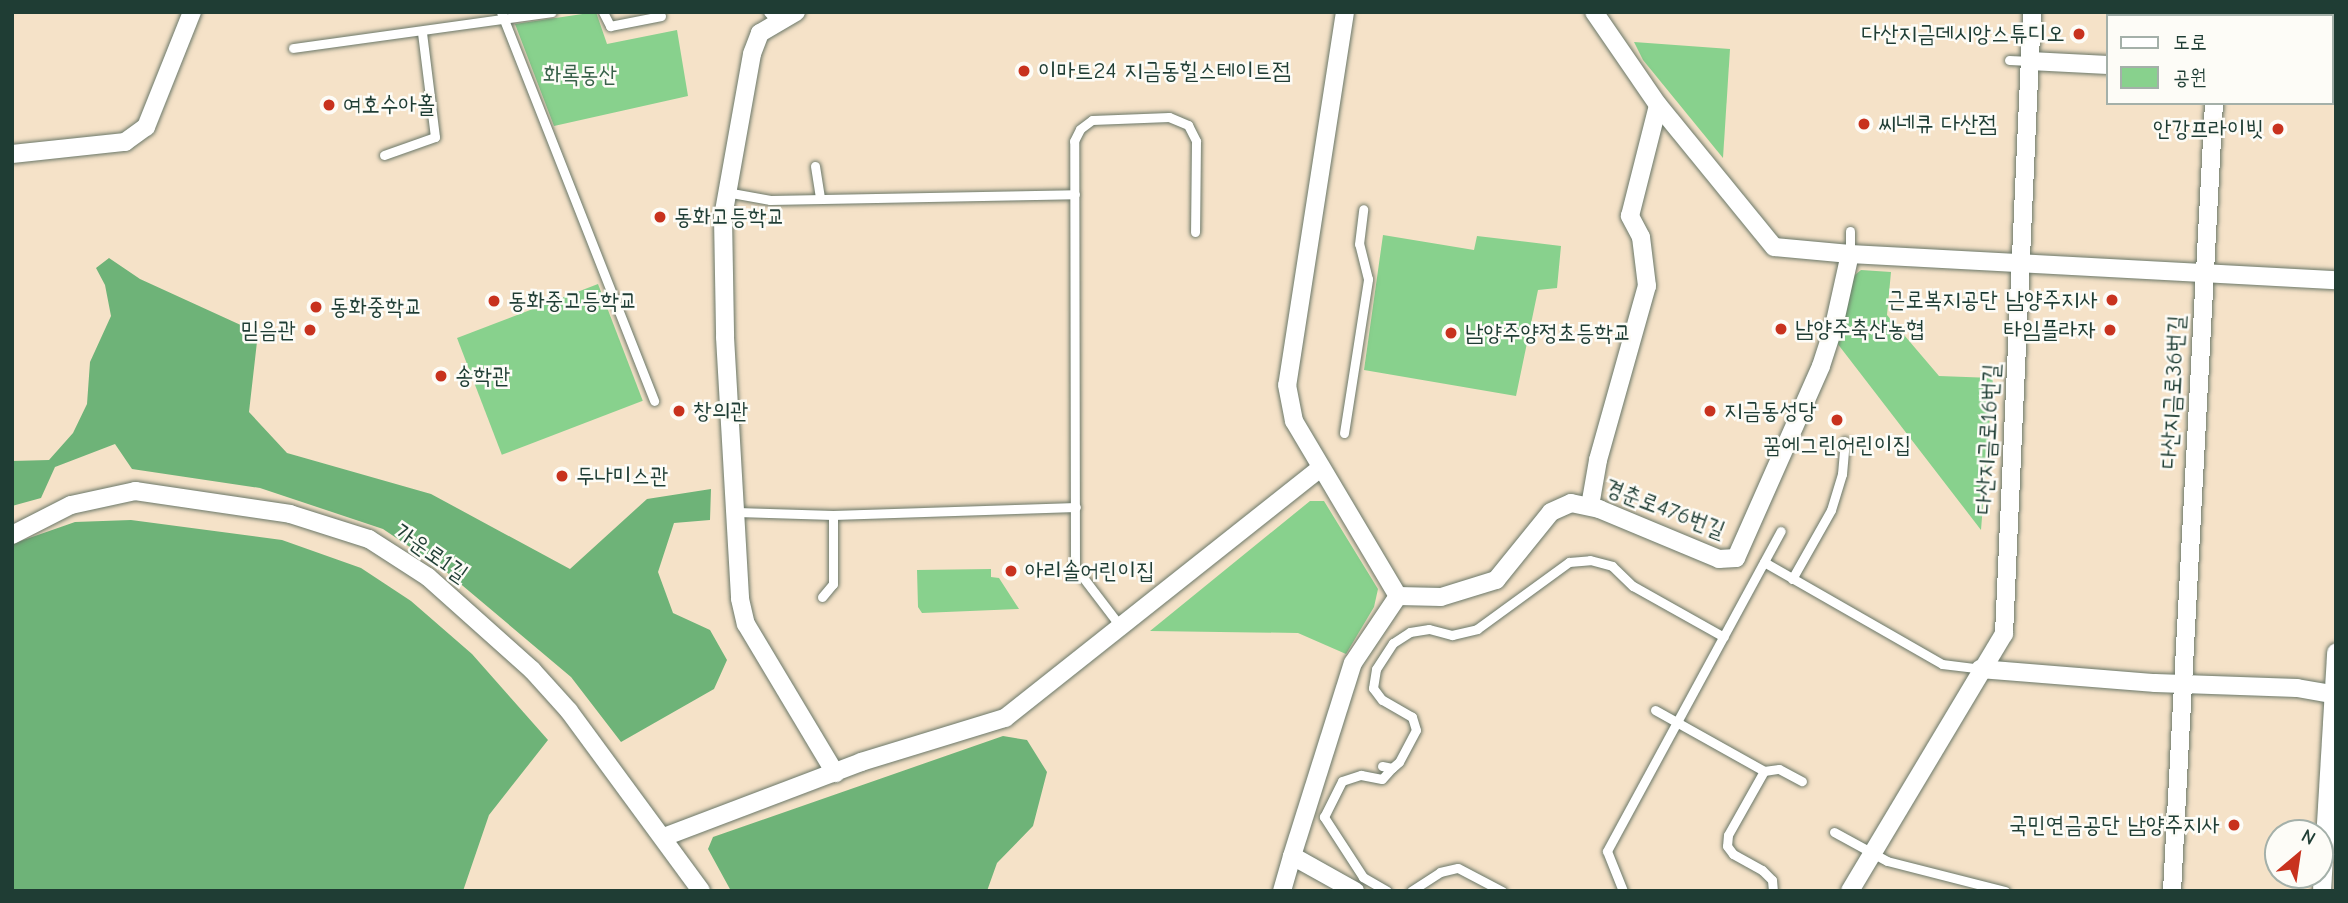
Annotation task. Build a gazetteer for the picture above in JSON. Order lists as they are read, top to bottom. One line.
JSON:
{"streets":{"street":["다산지금로36번길","다산지금로16번길","경춘로476번길","가운로1길"]},"parks":["화록동산"],"places":["다산지금데시앙스튜디오","이마트24 지금동힐스테이트점","여호수아홀","씨네큐 다산점","안강프라이빗","동화고등학교","근로복지공단 남양주지사","동화중고등학교","동화중학교","남양주축산농협","믿음관","타임플라자","남양주양정초등학교","송학관","창의관","지금동성당","꿈에그린어린이집","두나미스관","아리솔어린이집","국민연금공단 남양주지사"],"legend":["도로","공원"],"north":"top right"}
